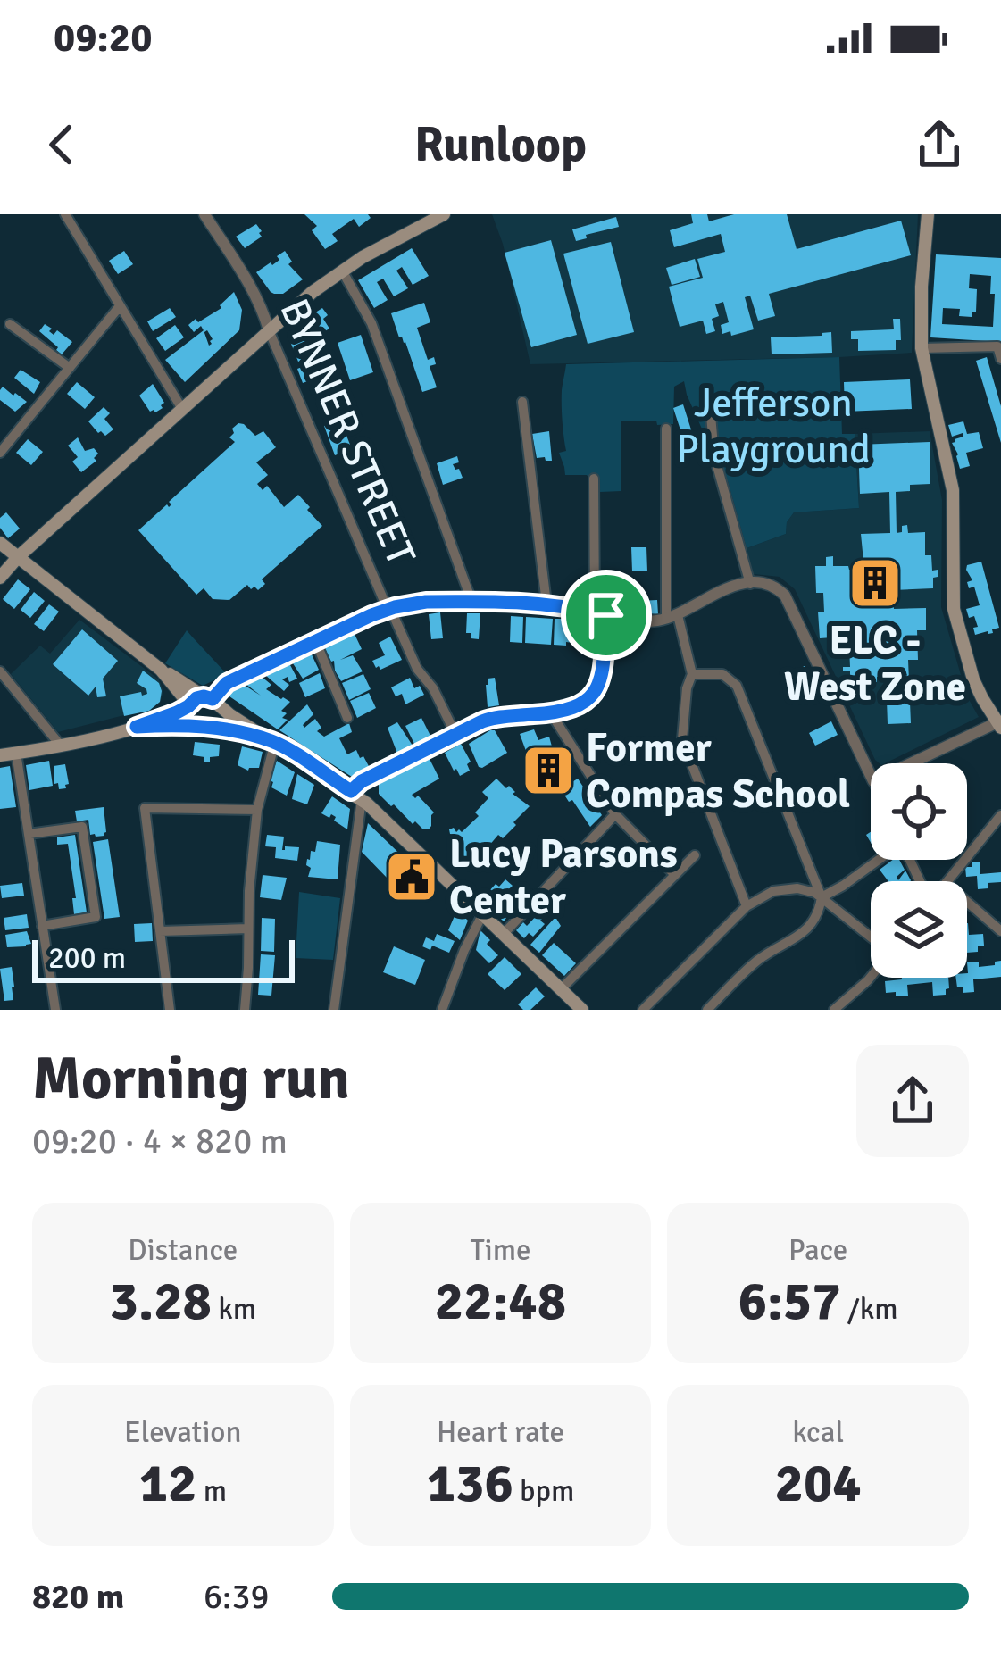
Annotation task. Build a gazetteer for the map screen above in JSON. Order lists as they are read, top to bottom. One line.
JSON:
{"streets":{"street":["BYNNER STREET"]},"parks":["Jefferson Playground"],"places":{"building":["ELC - West Zone","Former Compas School"],"public building":["Lucy Parsons Center"]},"scale_bar":"200 m","page":{"status":"09:20","header":"Runloop","scale":"200 m","heading":["Morning run","09:20 · 4 × 820 m"],"stats":[["Distance","3.28 km"],["Time","22:48"],["Pace","6:57 /km"],["Elevation","12 m"],["Heart rate","136 bpm"],["kcal","204"]],"list":[{"name":"820 m","note":"6:39"}]}}
